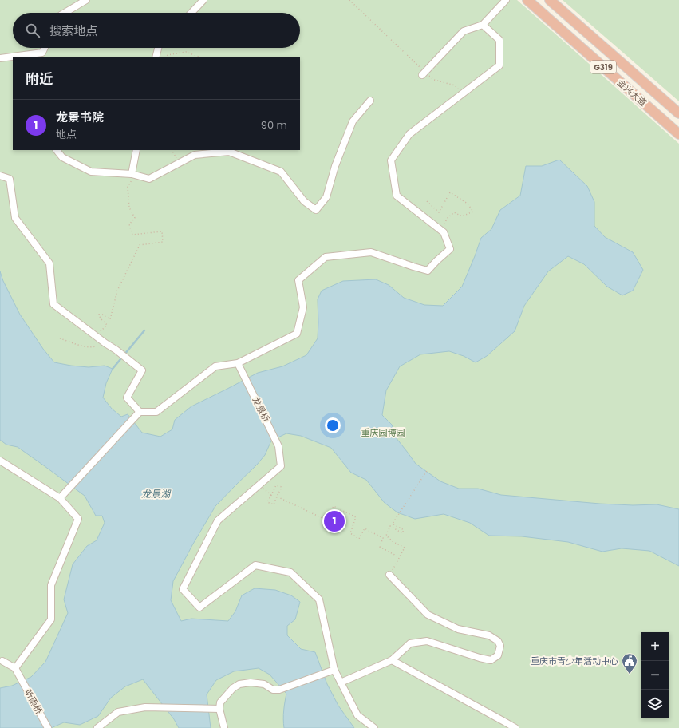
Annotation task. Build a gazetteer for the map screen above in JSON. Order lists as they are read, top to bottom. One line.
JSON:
{"streets":{"highway":["G319","金兴大道"],"lane":["龙景桥","听雨桥"]},"water":["龙景湖"],"parks":["重庆园博园"],"places":{"public building":["重庆市青少年活动中心"]},"page":{"search":"搜索地点","heading":"附近","list":[{"mark":"1","name":"龙景书院","note":"地点","value":"90 m"}],"pins":"1","map_buttons":["+","−"]}}
